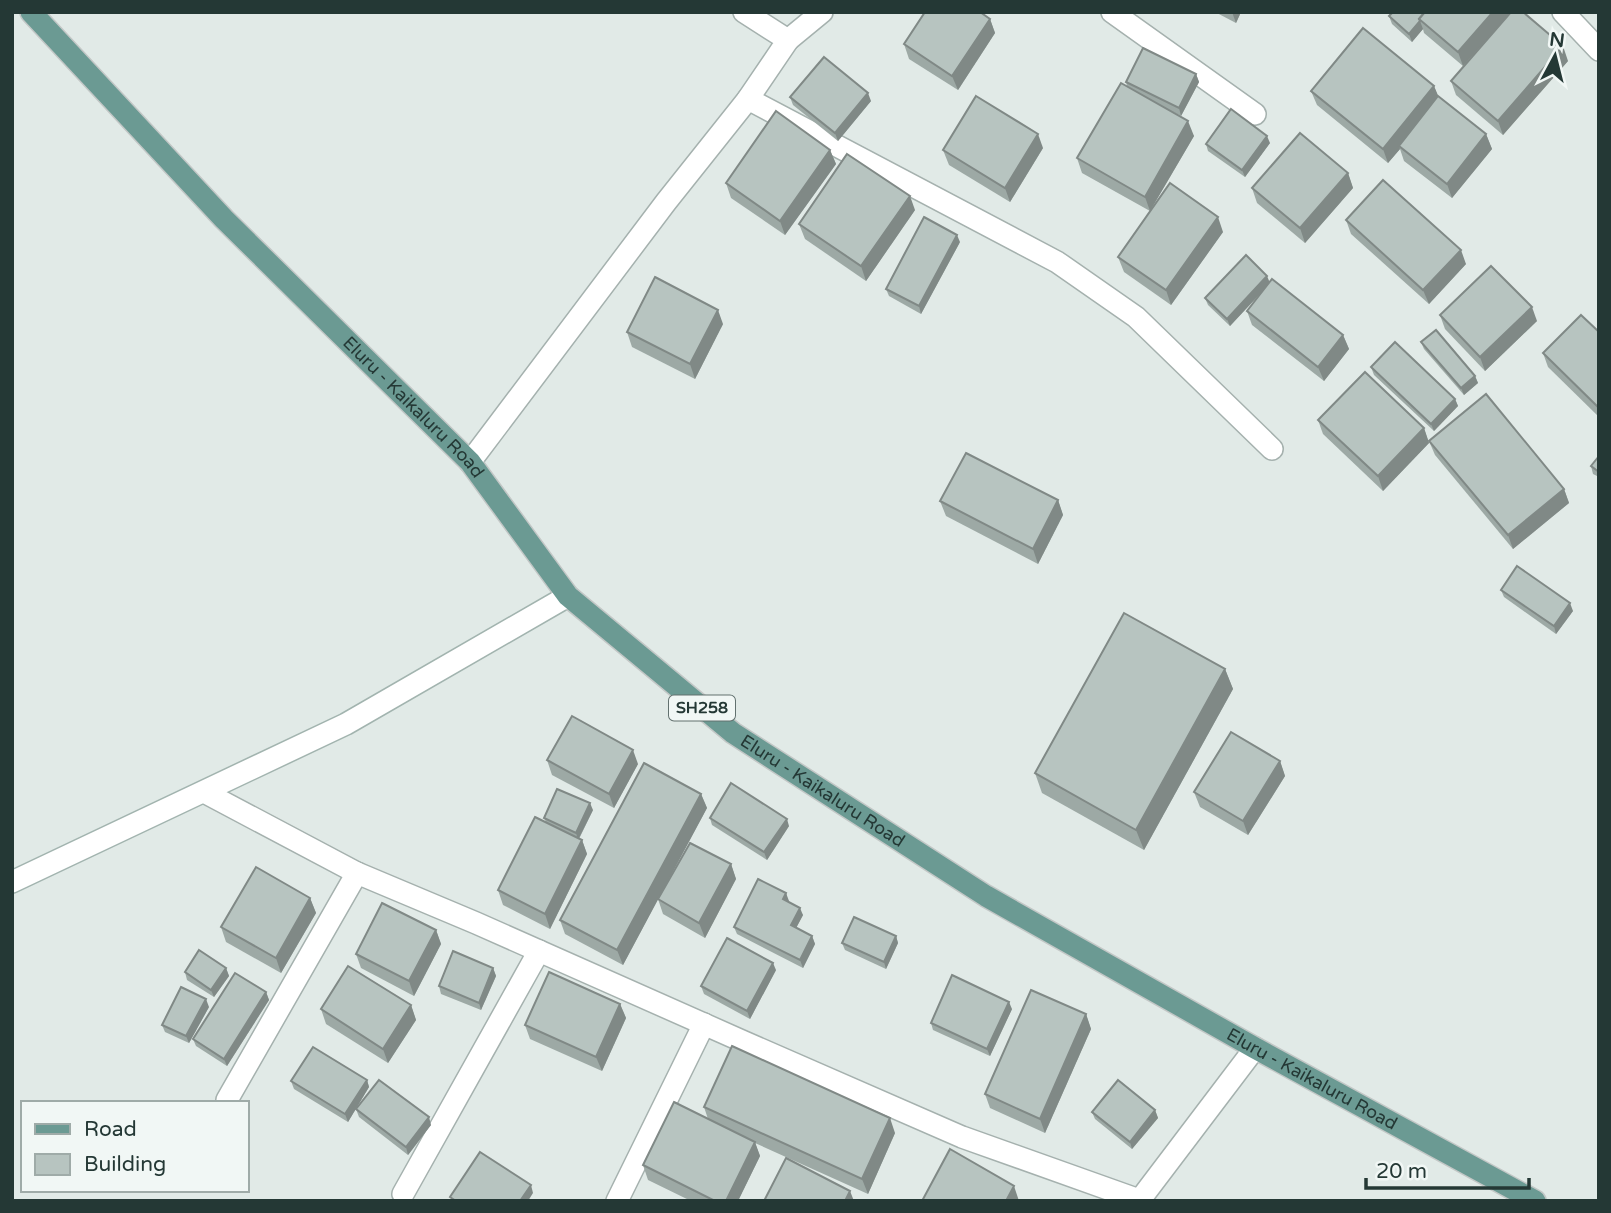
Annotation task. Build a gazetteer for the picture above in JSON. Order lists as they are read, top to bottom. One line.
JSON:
{"streets":{"main road":["Eluru - Kaikaluru Road","SH258"]},"legend":["Road","Building"],"scale_bar":"20 m","north":"top"}
